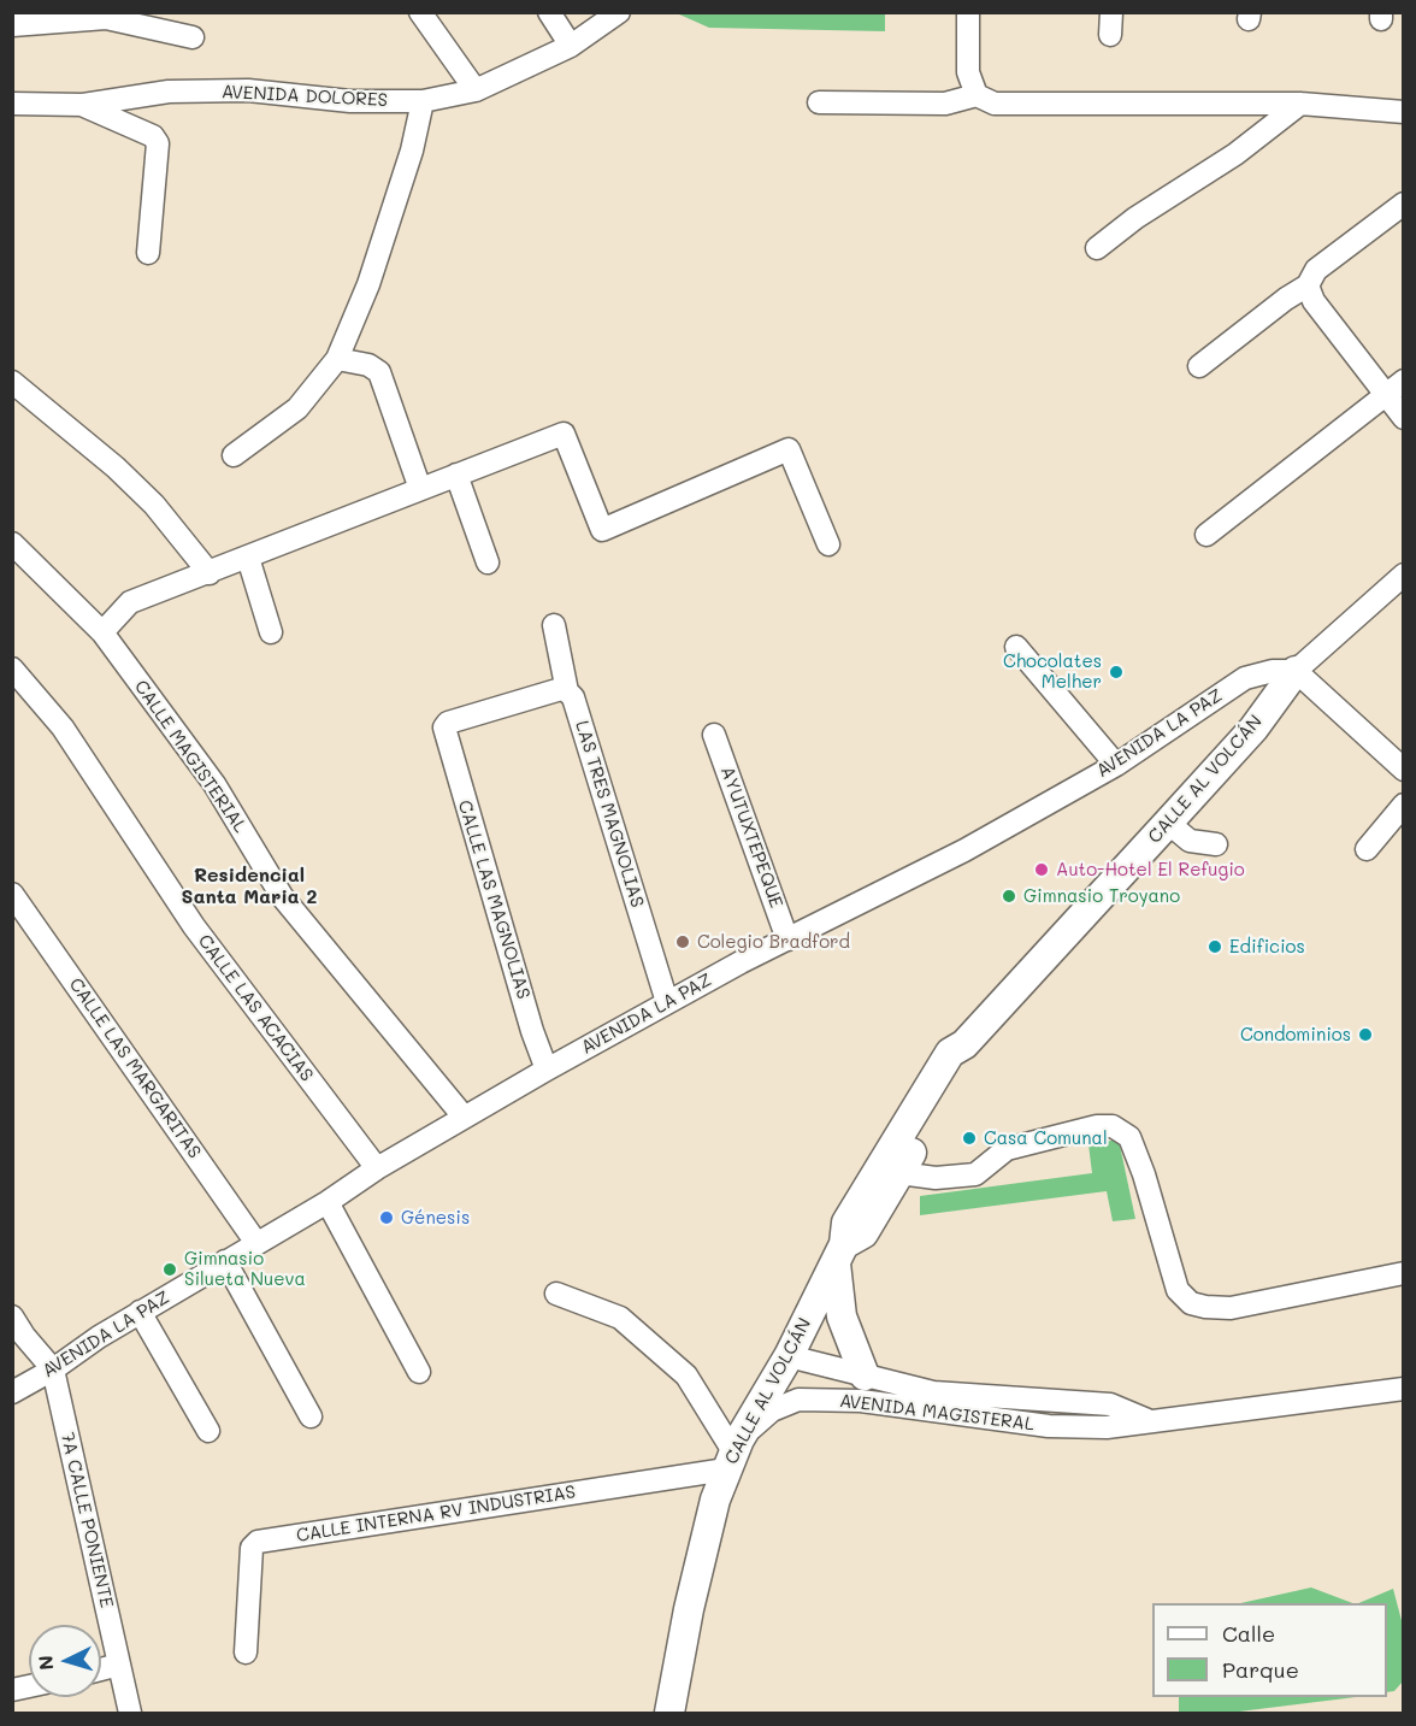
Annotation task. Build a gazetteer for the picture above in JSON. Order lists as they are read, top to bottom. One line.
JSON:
{"streets":{"main road":["CALLE AL VOLCÁN"],"street":["AVENIDA DOLORES","AVENIDA LA PAZ","CALLE MAGISTERIAL","LAS TRES MAGNOLIAS","AYUTUXTEPEQUE","CALLE LAS MAGNOLIAS","CALLE LAS ACACIAS","CALLE LAS MARGARITAS","AVENIDA MAGISTERAL","CALLE INTERNA RV INDUSTRIAS","7A CALLE PONIENTE"]},"crossings":[["AVENIDA LA PAZ","CALLE MAGISTERIAL"],["AVENIDA LA PAZ","CALLE AL VOLCÁN"],["AVENIDA LA PAZ","LAS TRES MAGNOLIAS"],["AVENIDA LA PAZ","AYUTUXTEPEQUE"],["AVENIDA LA PAZ","CALLE LAS MAGNOLIAS"],["AVENIDA LA PAZ","CALLE LAS ACACIAS"],["AVENIDA LA PAZ","CALLE LAS MARGARITAS"],["AVENIDA LA PAZ","7A CALLE PONIENTE"],["CALLE AL VOLCÁN","AVENIDA MAGISTERAL"],["CALLE AL VOLCÁN","CALLE INTERNA RV INDUSTRIAS"],["LAS TRES MAGNOLIAS","CALLE LAS MAGNOLIAS"],["AVENIDA MAGISTERAL","CALLE INTERNA RV INDUSTRIAS"]],"districts":["Residencial Santa Maria 2"],"places":["Chocolates Melher","Auto-Hotel El Refugio","Gimnasio Troyano","Colegio Bradford","Edificios","Condominios","Casa Comunal","Génesis","Gimnasio Silueta Nueva"],"legend":["Calle","Parque"],"north":"left"}
